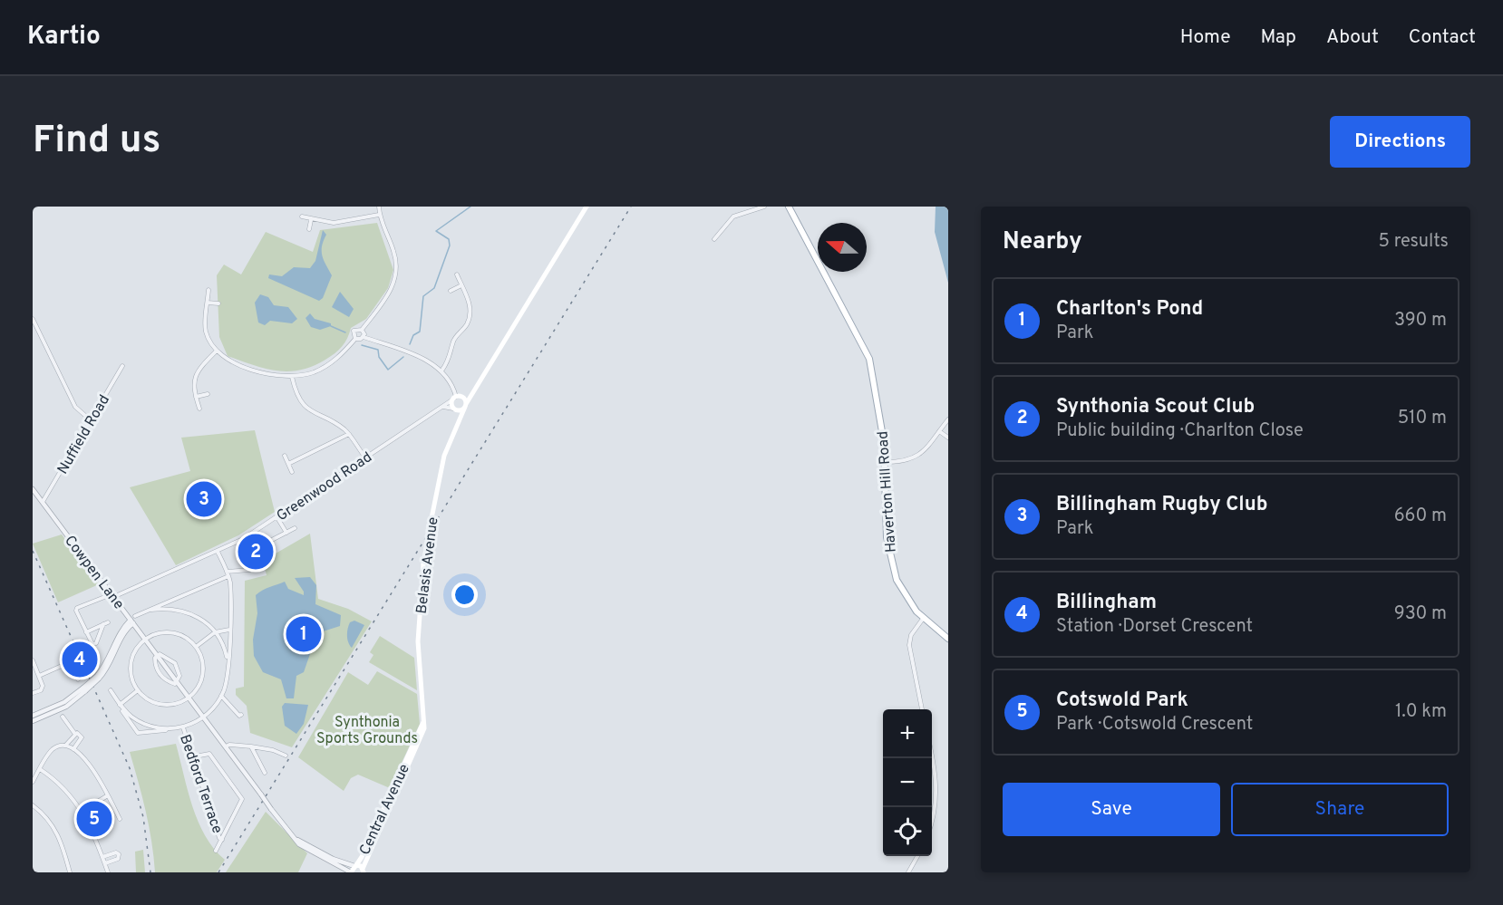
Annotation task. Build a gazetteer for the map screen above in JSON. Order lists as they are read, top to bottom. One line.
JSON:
{"streets":{"main road":["Haverton Hill Road","Belasis Avenue","Central Avenue"],"street":["Nuffield Road","Greenwood Road","Cowpen Lane","Bedford Terrace"]},"crossings":[["Nuffield Road","Cowpen Lane"],["Greenwood Road","Belasis Avenue"],["Greenwood Road","Cowpen Lane"],["Belasis Avenue","Central Avenue"],["Cowpen Lane","Central Avenue"]],"parks":["Synthonia Sports Grounds"],"north":"left","page":{"header":"Kartio","nav":["Home","Map","About","Contact"],"buttons":["Directions",["Save","Share"]],"title":"Find us","heading":["Nearby","5 results"],"list":[{"mark":"1","name":"Charlton's Pond","note":"Park","value":"390 m"},{"mark":"2","name":"Synthonia Scout Club","note":"Public building · Charlton Close","value":"510 m"},{"mark":"3","name":"Billingham Rugby Club","note":"Park","value":"660 m"},{"mark":"4","name":"Billingham","note":"Station · Dorset Crescent","value":"930 m"},{"mark":"5","name":"Cotswold Park","note":"Park · Cotswold Crescent","value":"1.0 km"}],"pins":["3","2","1","4","5"],"map_buttons":["+","−"]}}
